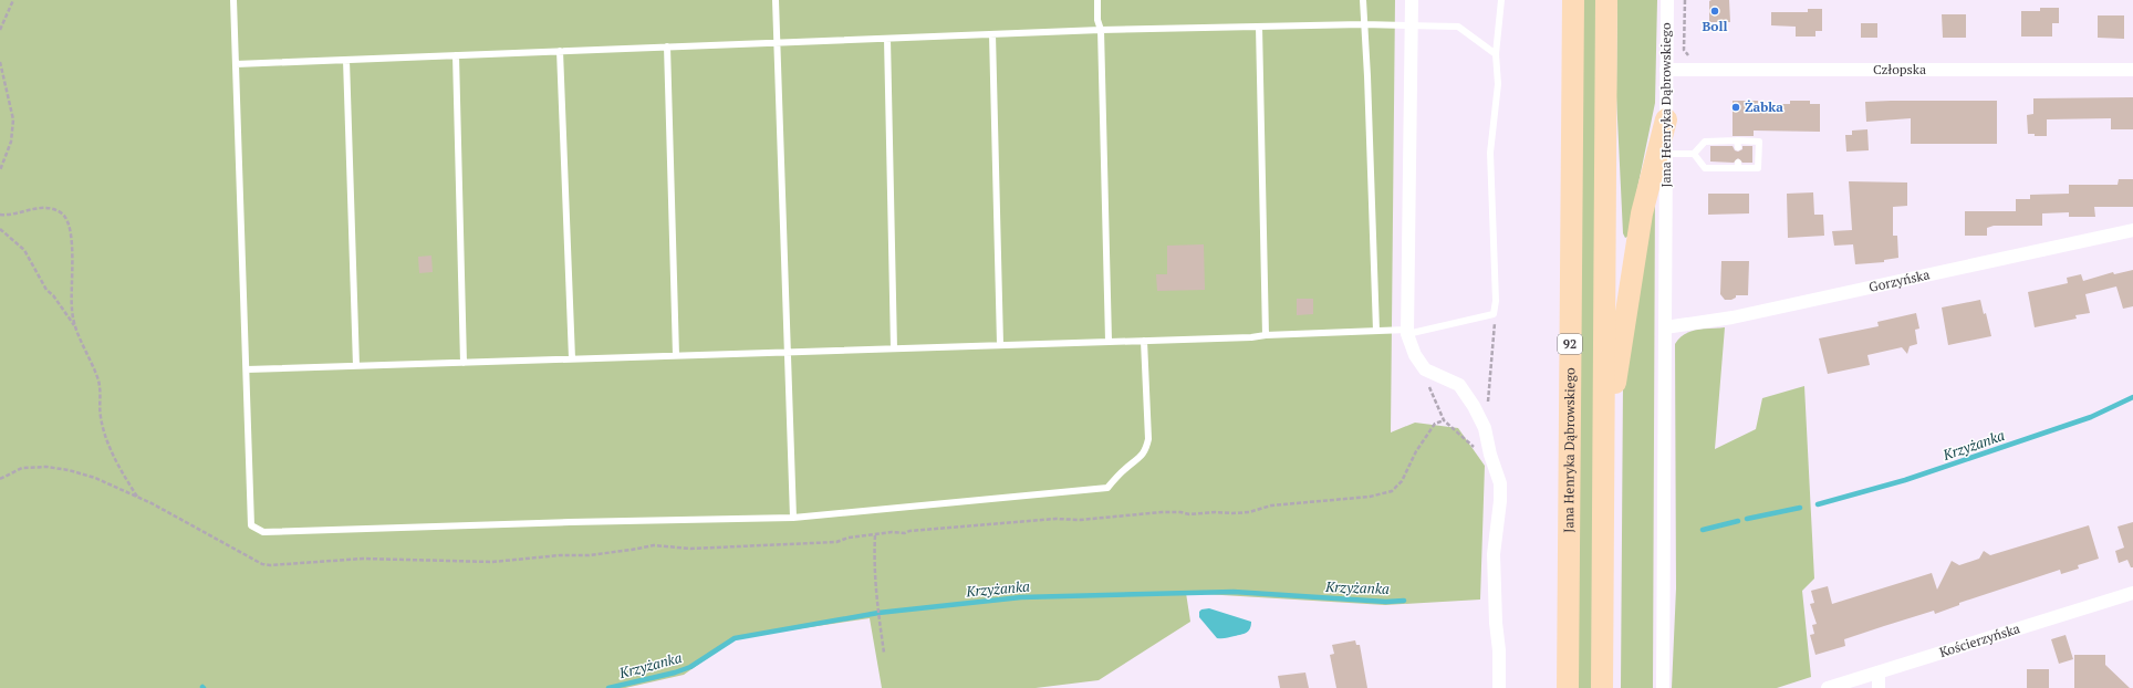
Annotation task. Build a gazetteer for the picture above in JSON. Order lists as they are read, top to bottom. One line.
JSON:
{"streets":{"main road":["Jana Henryka Dąbrowskiego","92"],"street":["Człopska","Gorzyńska","Kościerzyńska"]},"crossings":[["Człopska","Jana Henryka Dąbrowskiego"],["Jana Henryka Dąbrowskiego","Gorzyńska"]],"water":["Krzyżanka"],"places":["Boll","Żabka"]}
